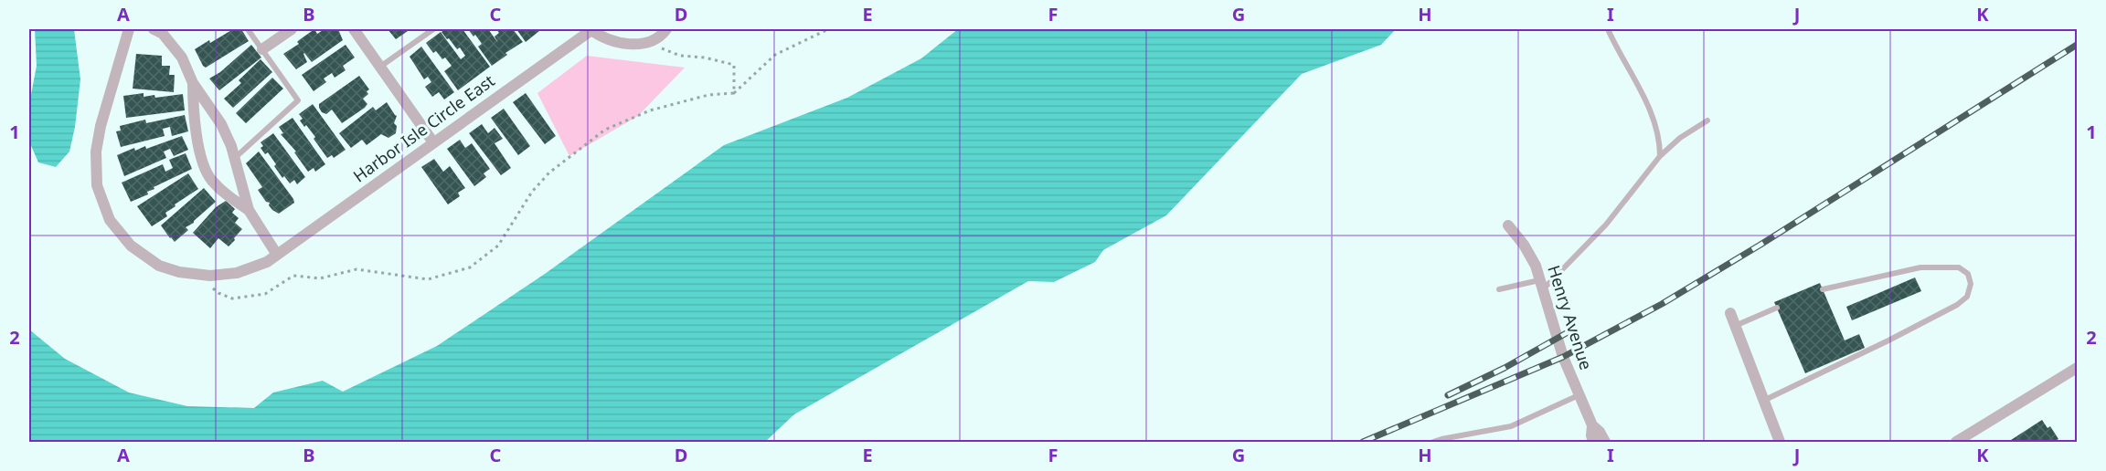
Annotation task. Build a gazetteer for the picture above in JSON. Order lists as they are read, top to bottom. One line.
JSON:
{"streets":{"street":["Harbor Isle Circle East","Henry Avenue"]},"grid":{"columns":["A","B","C","D","E","F","G","H","I","J","K"],"rows":["1","2"]}}
